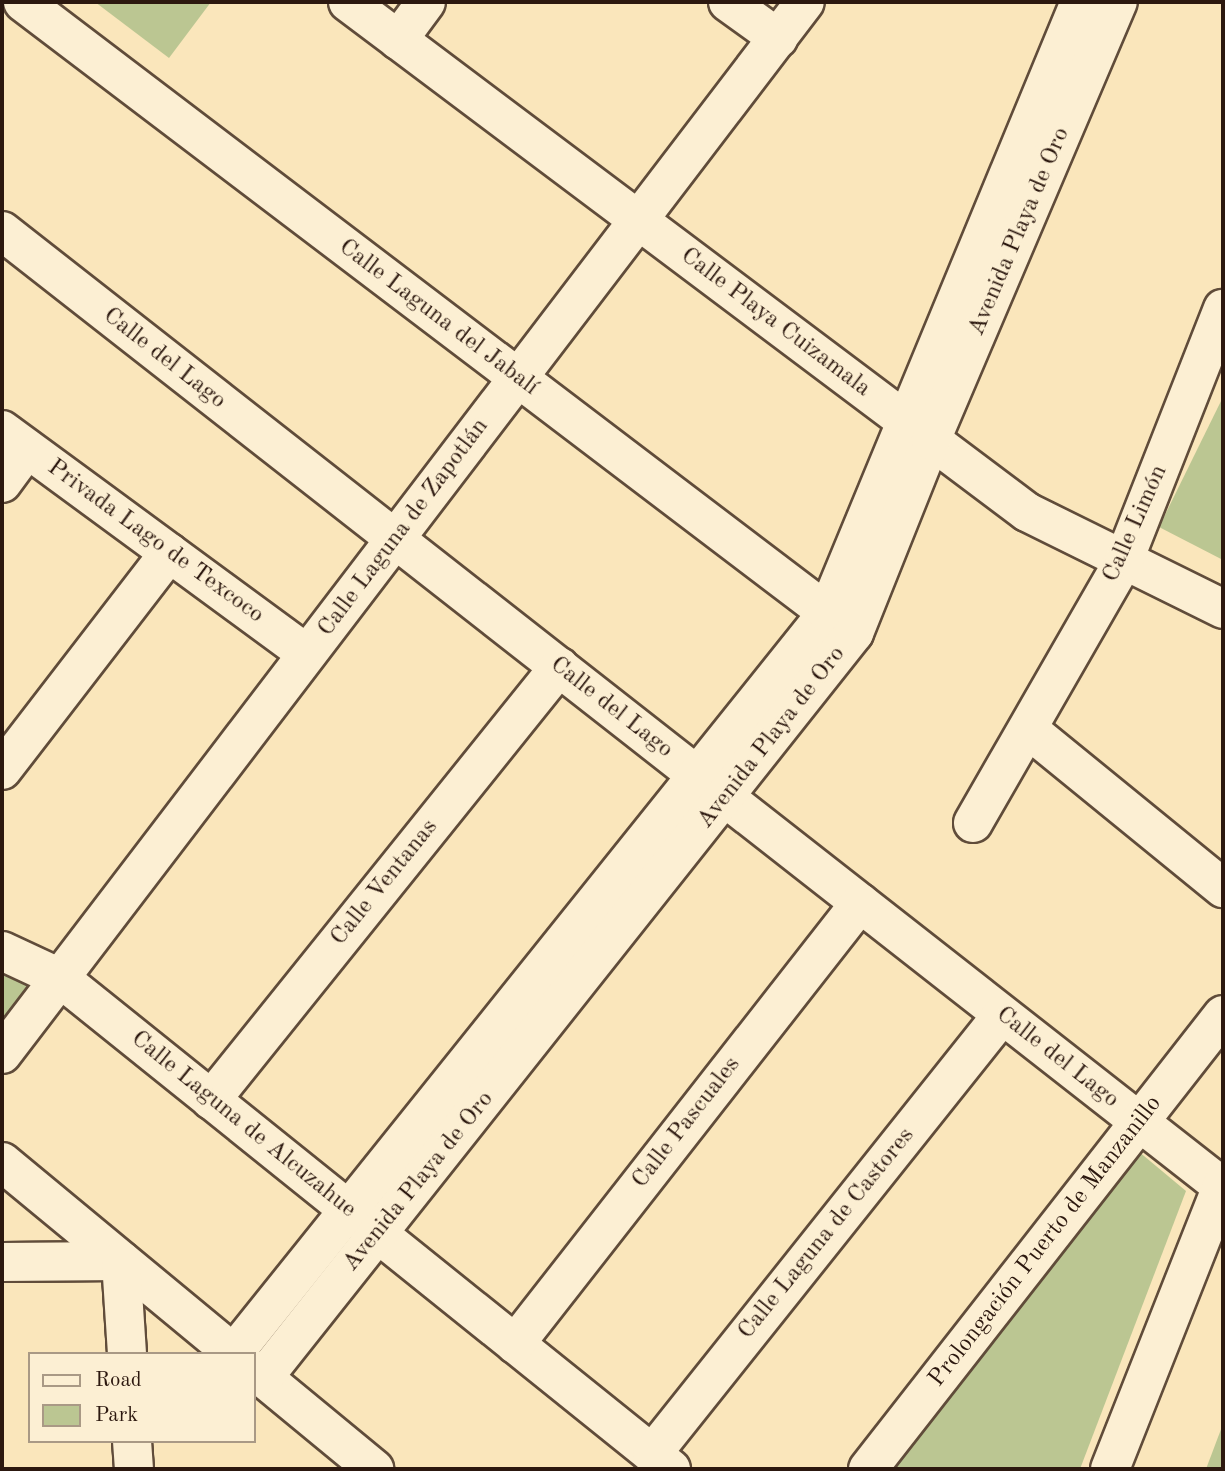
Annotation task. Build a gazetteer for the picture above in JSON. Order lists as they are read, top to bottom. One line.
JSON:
{"streets":{"street":["Avenida Playa de Oro","Calle Laguna del Jabalí","Calle Playa Cuizamala","Calle del Lago","Calle Limón","Calle Laguna de Zapotlán","Privada Lago de Texcoco","Calle Ventanas","Calle Pascuales","Calle Laguna de Alcuzahue","Calle Laguna de Castores","Prolongación Puerto de Manzanillo"]},"crossings":[["Avenida Playa de Oro","Calle Laguna del Jabalí"],["Avenida Playa de Oro","Calle Playa Cuizamala"],["Avenida Playa de Oro","Calle del Lago"],["Avenida Playa de Oro","Calle Laguna de Alcuzahue"],["Calle Laguna del Jabalí","Calle Laguna de Zapotlán"],["Calle Playa Cuizamala","Calle Limón"],["Calle Playa Cuizamala","Calle Laguna de Zapotlán"],["Calle del Lago","Calle Laguna de Zapotlán"],["Calle del Lago","Calle Ventanas"],["Calle del Lago","Calle Pascuales"],["Calle del Lago","Calle Laguna de Castores"],["Calle del Lago","Prolongación Puerto de Manzanillo"],["Calle Laguna de Zapotlán","Privada Lago de Texcoco"],["Calle Laguna de Zapotlán","Calle Laguna de Alcuzahue"],["Calle Ventanas","Calle Laguna de Alcuzahue"],["Calle Pascuales","Calle Laguna de Alcuzahue"],["Calle Laguna de Alcuzahue","Calle Laguna de Castores"]],"legend":["Road","Park"]}
